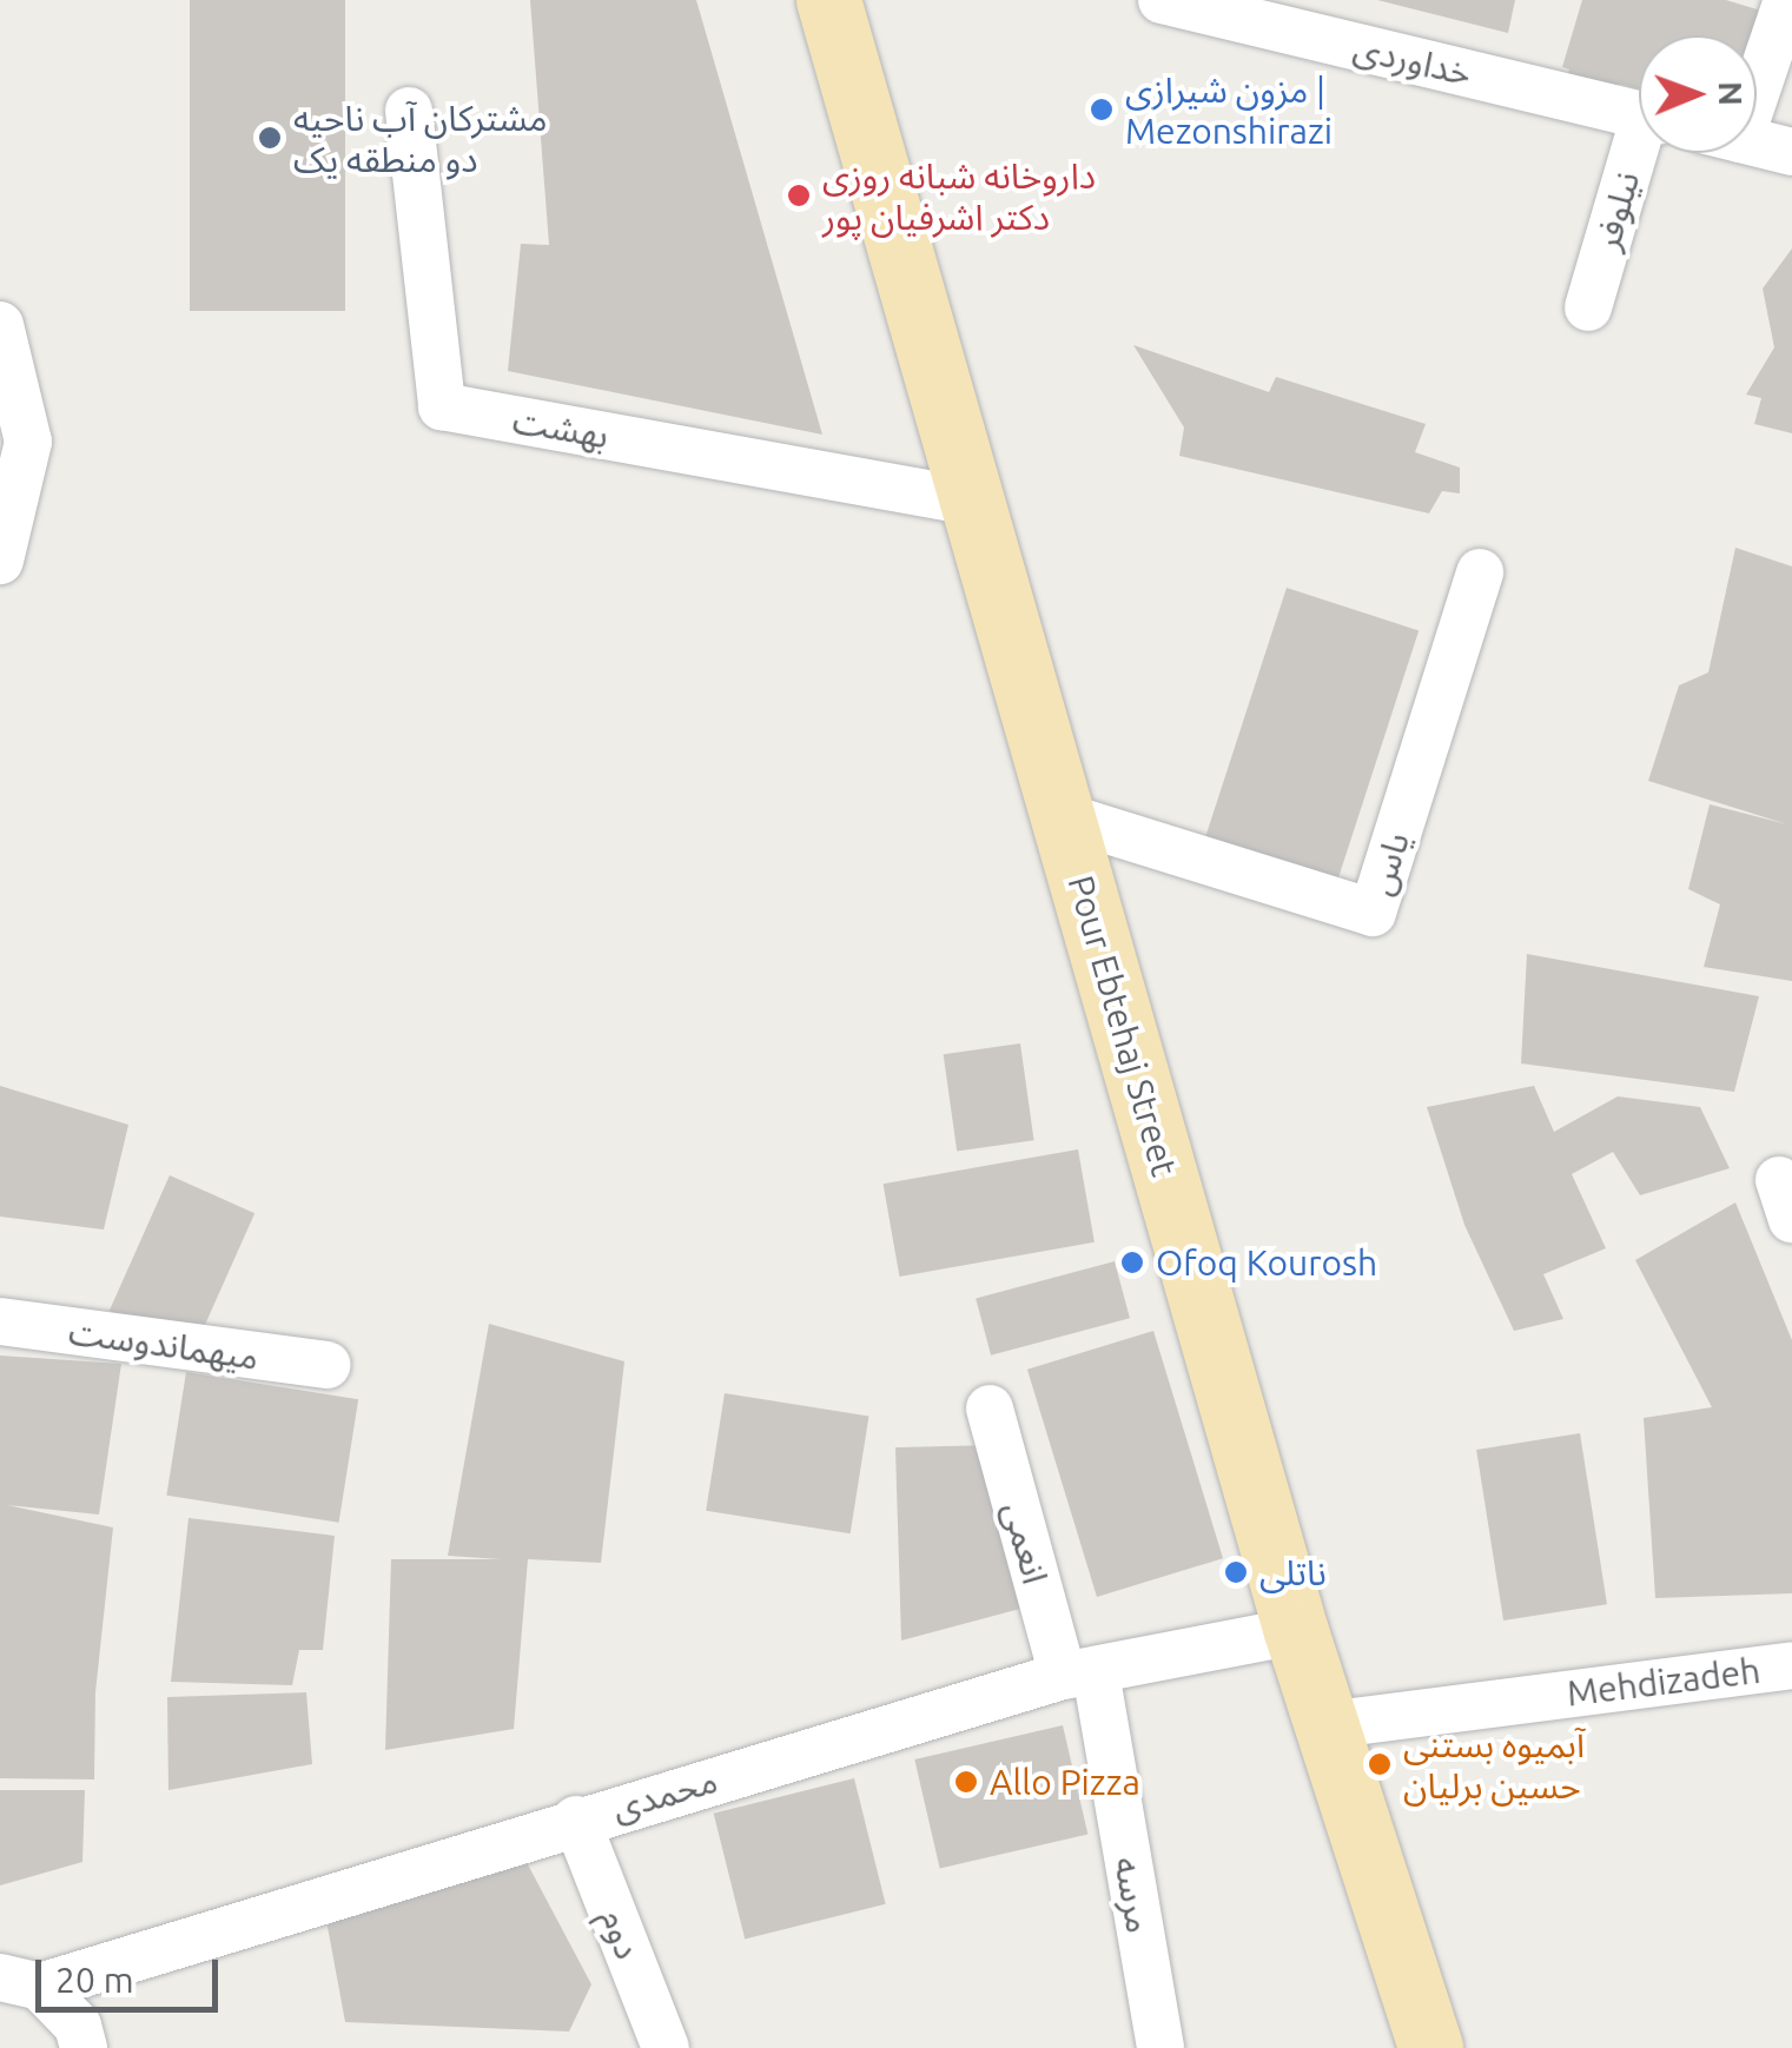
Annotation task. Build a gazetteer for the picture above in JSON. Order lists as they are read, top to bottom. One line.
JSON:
{"streets":{"main road":["Pour Ebtehaj Street"],"street":["خداوردی","نیلوفر","بهشت","یاس","میهماندوست","انعمی","Mehdizadeh","محمدی","مرسه","دوم"]},"crossings":[["بهشت","Pour Ebtehaj Street"],["یاس","Pour Ebtehaj Street"],["Pour Ebtehaj Street","Mehdizadeh"],["Pour Ebtehaj Street","محمدی"],["انعمی","محمدی"],["انعمی","مرسه"],["محمدی","مرسه"],["محمدی","دوم"]],"places":["مزون شيرازی | Mezonshirazi","مشترکان آب ناحیه دو منطقه یک","داروخانه شبانه روزی دکتر اشرفیان پور","Ofoq Kourosh","ناتلی","آبمیوه بستنی حسین برلیان","Allo Pizza"],"scale_bar":"20 m","north":"right"}
